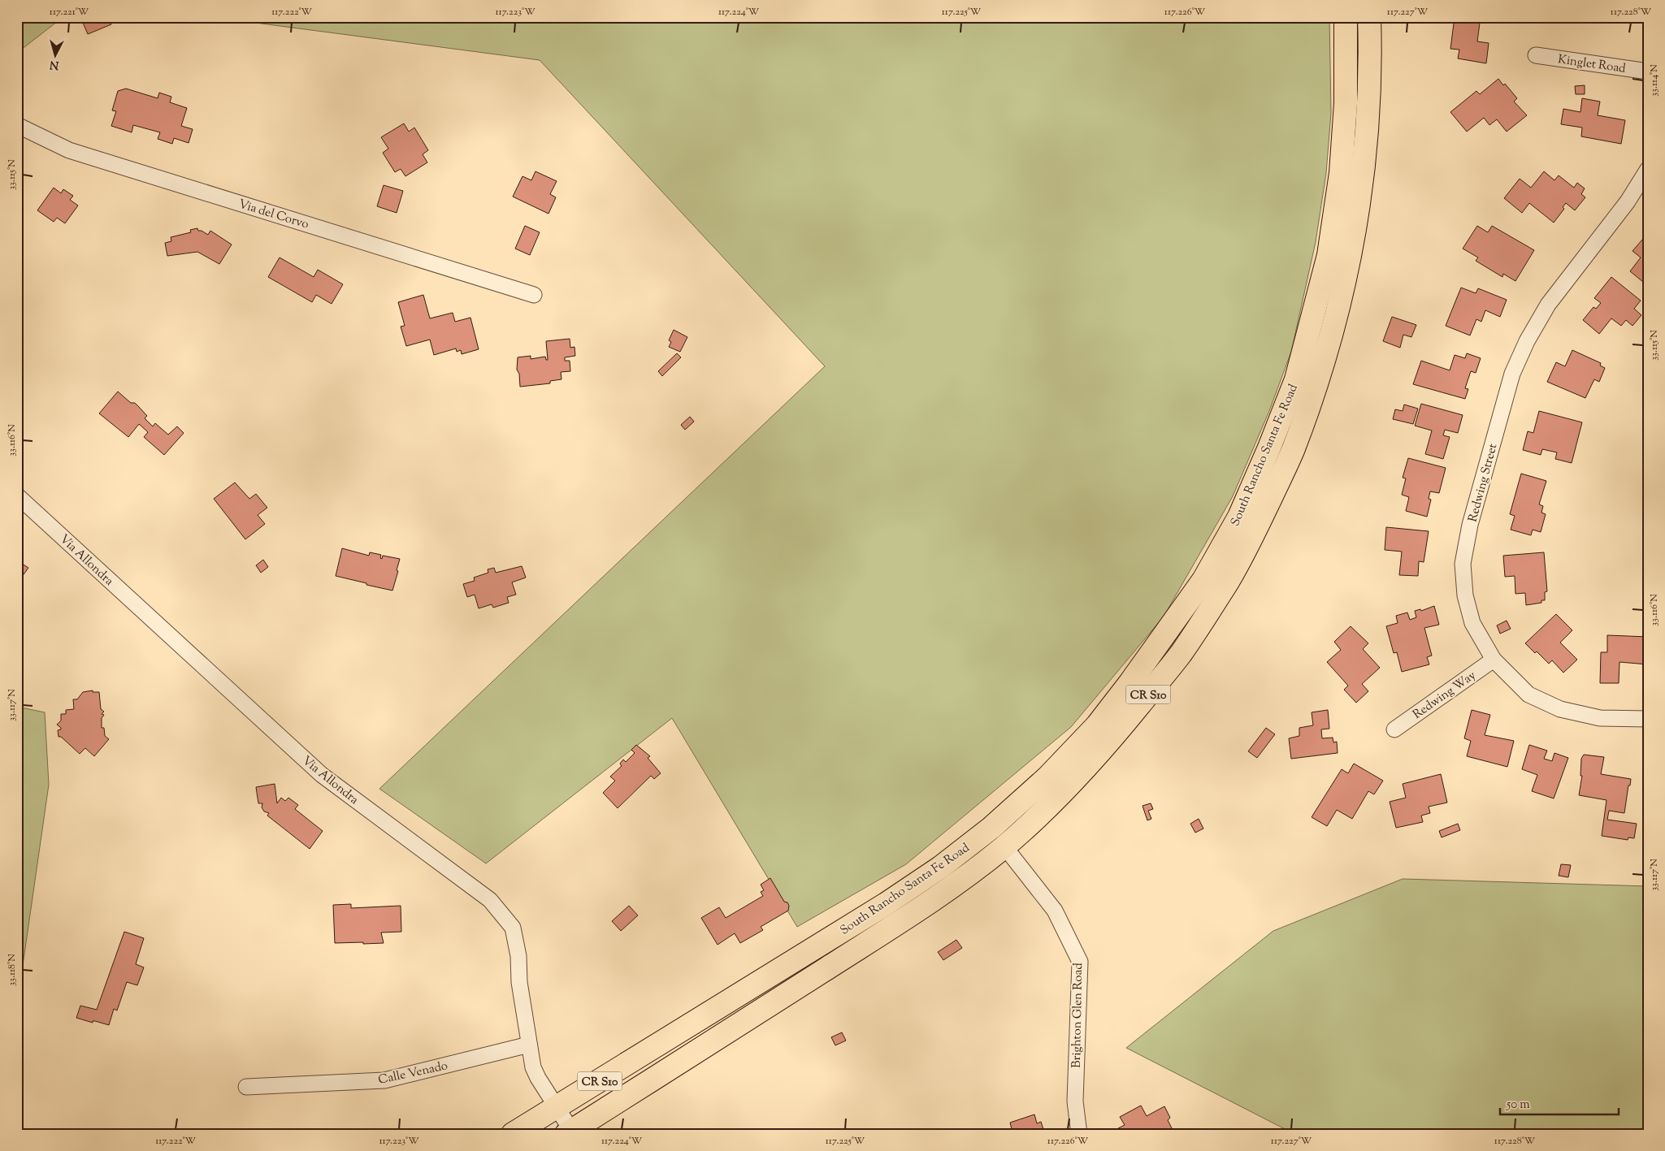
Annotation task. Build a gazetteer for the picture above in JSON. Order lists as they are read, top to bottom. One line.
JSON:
{"streets":{"main road":["South Rancho Santa Fe Road","CR S10"],"street":["Kinglet Road","Via del Corvo","Redwing Street","Via Allondra","Redwing Way","Brighton Glen Road","Calle Venado"]},"crossings":[["South Rancho Santa Fe Road","Via Allondra"],["South Rancho Santa Fe Road","Brighton Glen Road"],["Redwing Street","Redwing Way"],["Via Allondra","Calle Venado"]],"scale_bar":"50 m","north":"bottom","coordinates":["117.221°W","117.222°W","117.223°W","117.224°W","117.225°W","117.226°W","117.227°W","117.228°W","33.114°N","33.115°N","33.116°N","33.117°N","33.118°N"]}
